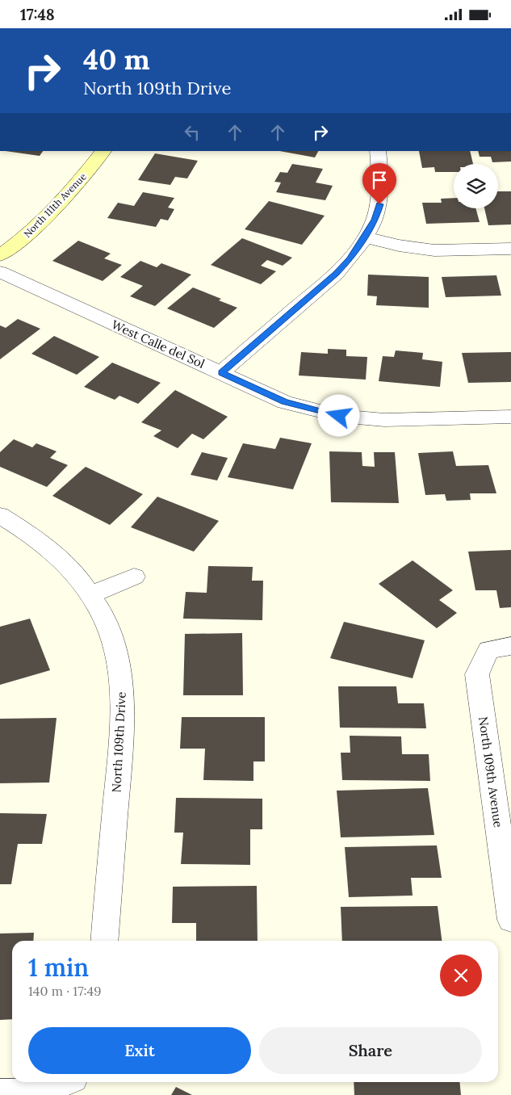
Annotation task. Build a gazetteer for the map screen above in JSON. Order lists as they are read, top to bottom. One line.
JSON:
{"streets":{"street":["North 111th Avenue","West Calle del Sol","North 109th Drive","North 109th Avenue"]},"page":{"status":"17:48","turn":["40 m","North 109th Drive"],"heading":["1 min","140 m · 17:49"],"buttons":["Exit","Share"]}}
